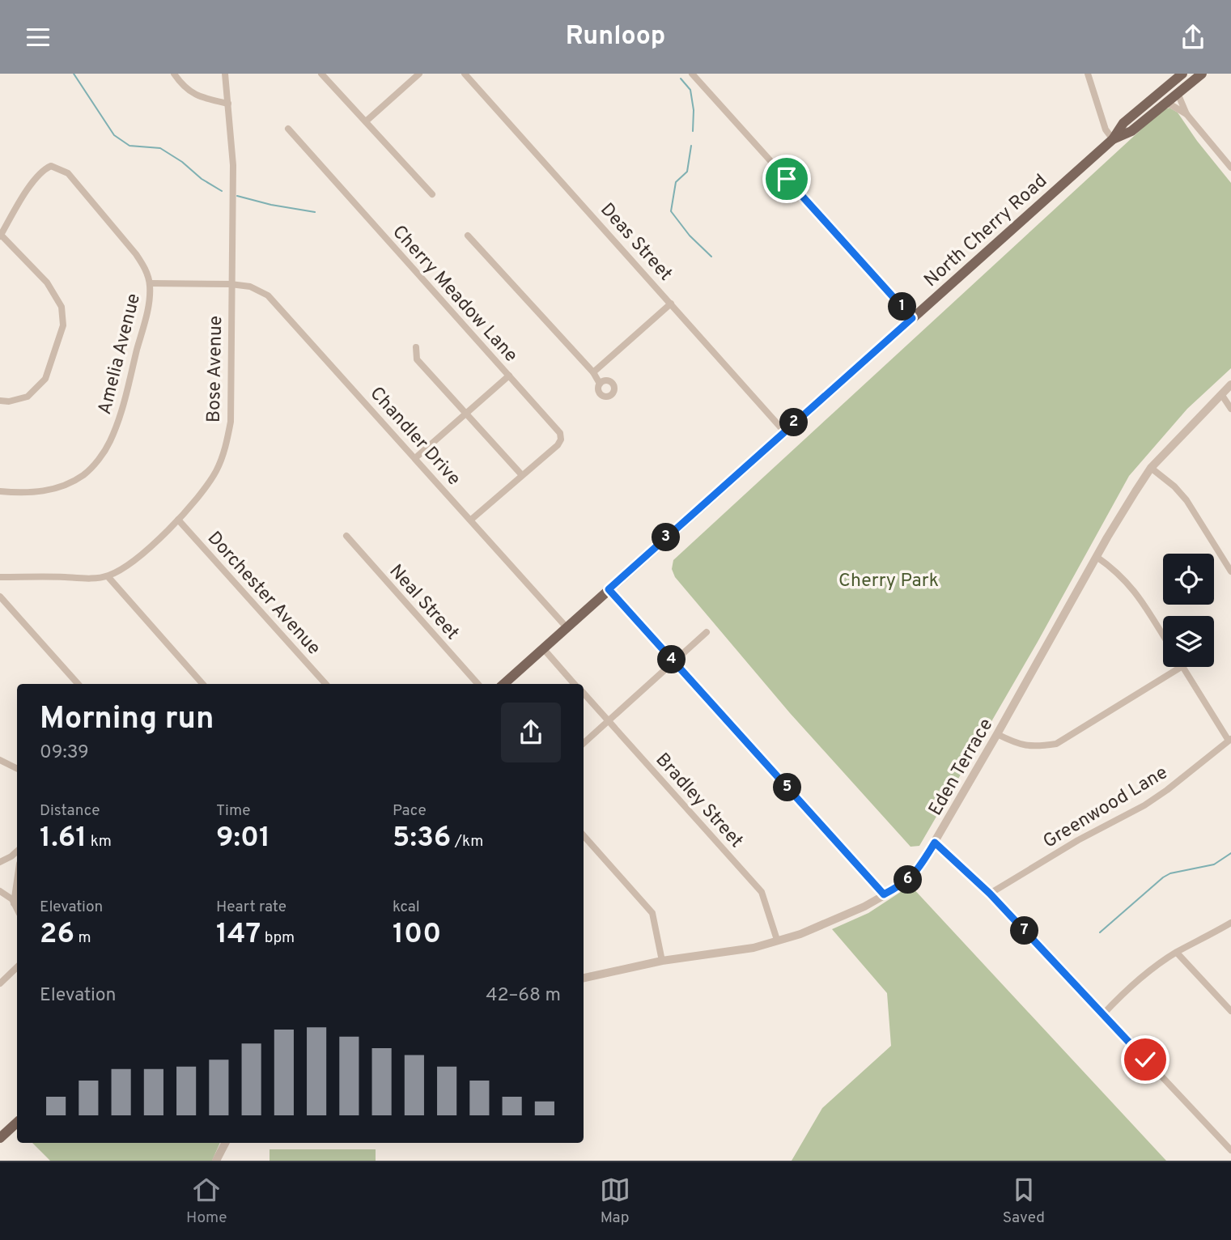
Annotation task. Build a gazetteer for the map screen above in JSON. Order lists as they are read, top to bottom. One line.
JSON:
{"streets":{"main road":["North Cherry Road"],"street":["Deas Street","Cherry Meadow Lane","Amelia Avenue","Bose Avenue","Chandler Drive","Dorchester Avenue","Neal Street","Eden Terrace","Bradley Street","Greenwood Lane"]},"crossings":[["North Cherry Road","Deas Street"],["North Cherry Road","Chandler Drive"],["Amelia Avenue","Chandler Drive"],["Bose Avenue","Chandler Drive"],["Bose Avenue","Dorchester Avenue"],["Eden Terrace","Bradley Street"]],"parks":["Cherry Park"],"page":{"header":"Runloop","pins":["1","2","3","4","5","6","7"],"heading":["Morning run","09:39"],"stats":[["Distance","1.61 km"],["Time","9:01"],["Pace","5:36 /km"],["Elevation","26 m"],["Heart rate","147 bpm"],["kcal","100"]],"chart":["Elevation","42–68 m"],"tabs":["Home","Map","Saved"]}}
